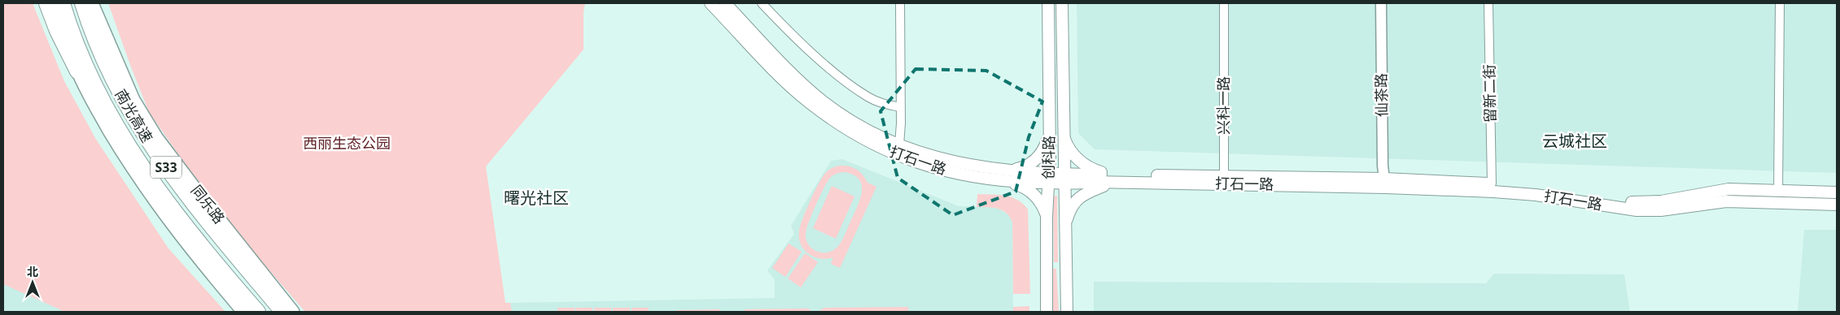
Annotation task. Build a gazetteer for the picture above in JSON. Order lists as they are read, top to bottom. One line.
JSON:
{"streets":{"highway":["南光高速","S33"],"main road":["创科路","打石一路","同乐路"],"street":["留新二街","仙茶路","兴科一路"]},"crossings":[["留新二街","打石一路"],["仙茶路","打石一路"],["兴科一路","打石一路"],["南光高速","同乐路"],["创科路","打石一路"]],"districts":["云城社区","曙光社区"],"parks":["西丽生态公园"],"north":"top"}
